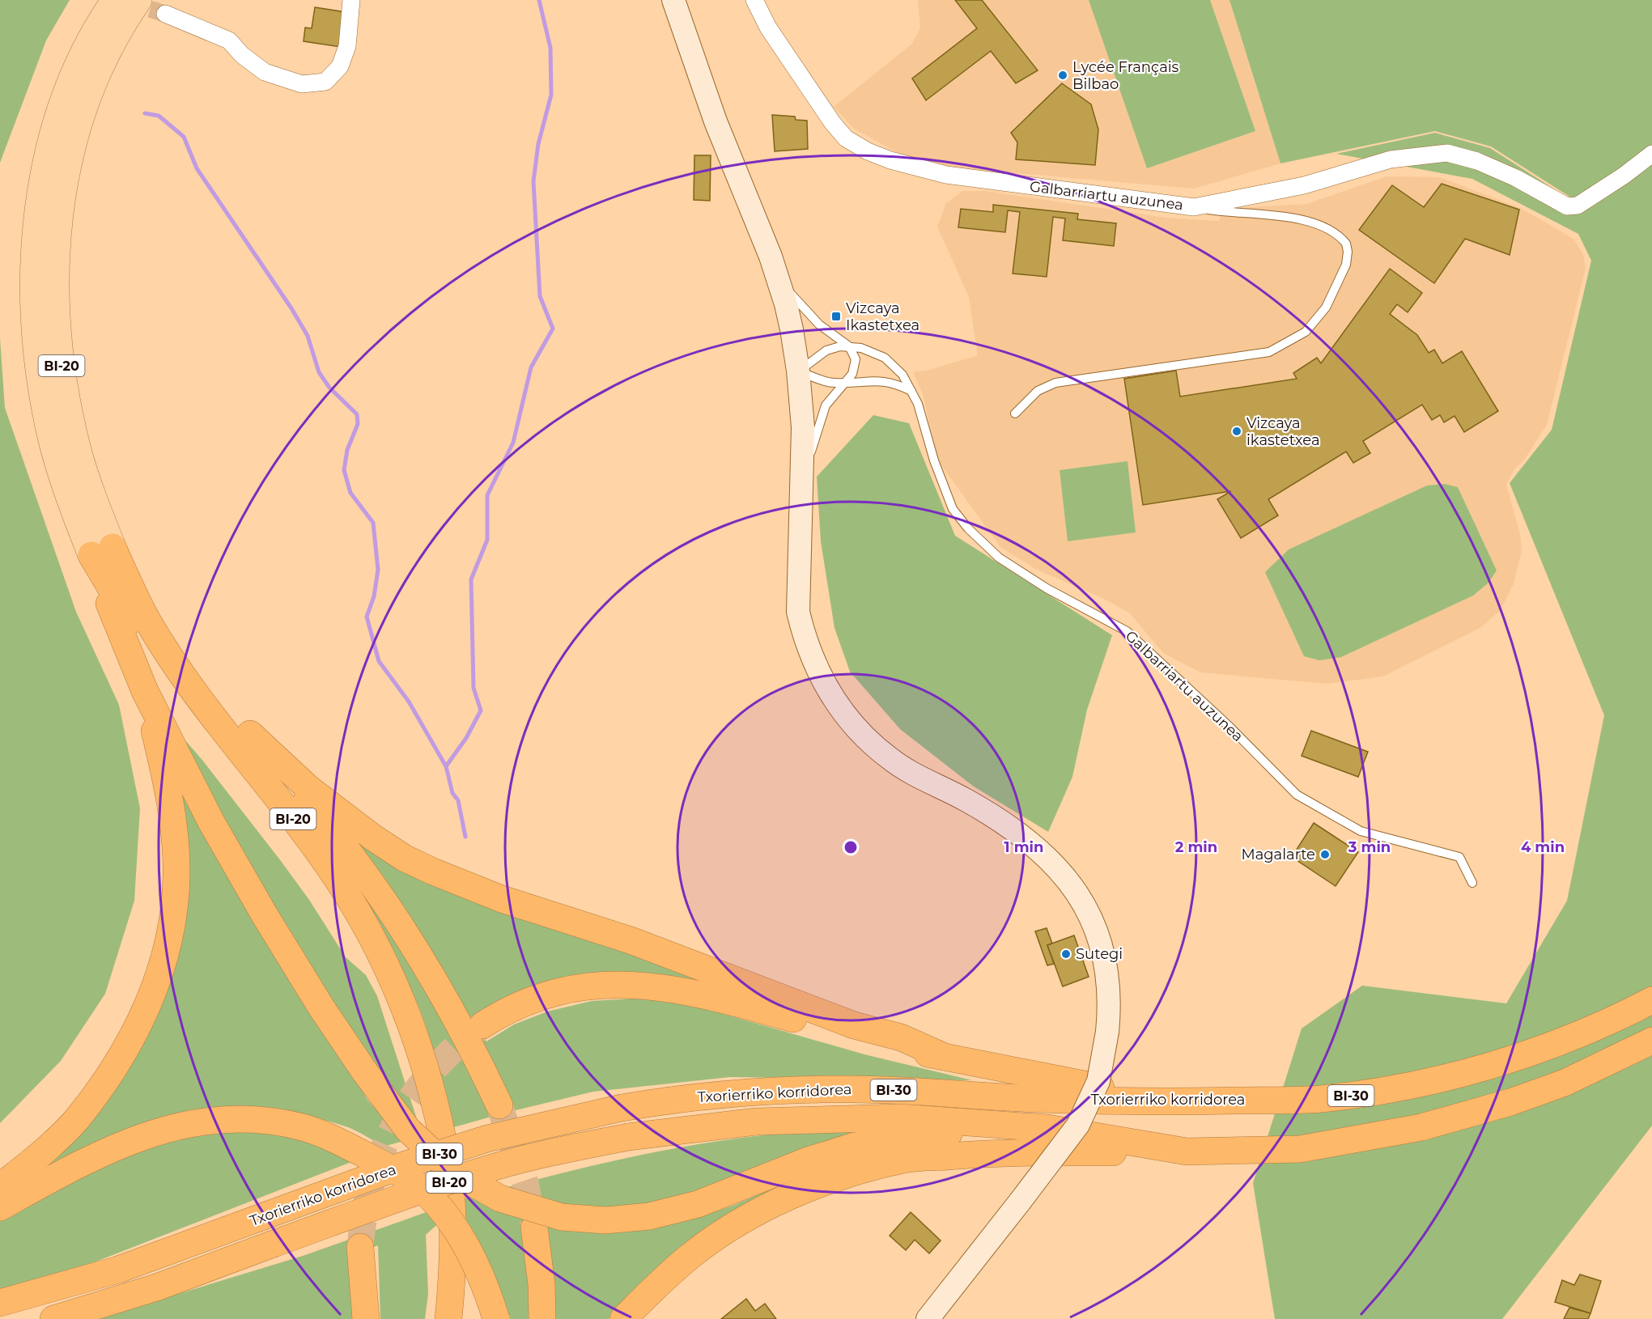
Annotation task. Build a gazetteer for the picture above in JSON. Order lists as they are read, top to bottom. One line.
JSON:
{"streets":{"highway":["BI-20","BI-30","Txorierriko korridorea"],"street":["Galbarriartu auzunea"]},"places":{"other":["Lycée Français Bilbao","Vizcaya ikastetxea","Magalarte","Sutegi"],"transit":["Vizcaya Ikastetxea"]},"rings":["1 min","2 min","3 min","4 min"]}
